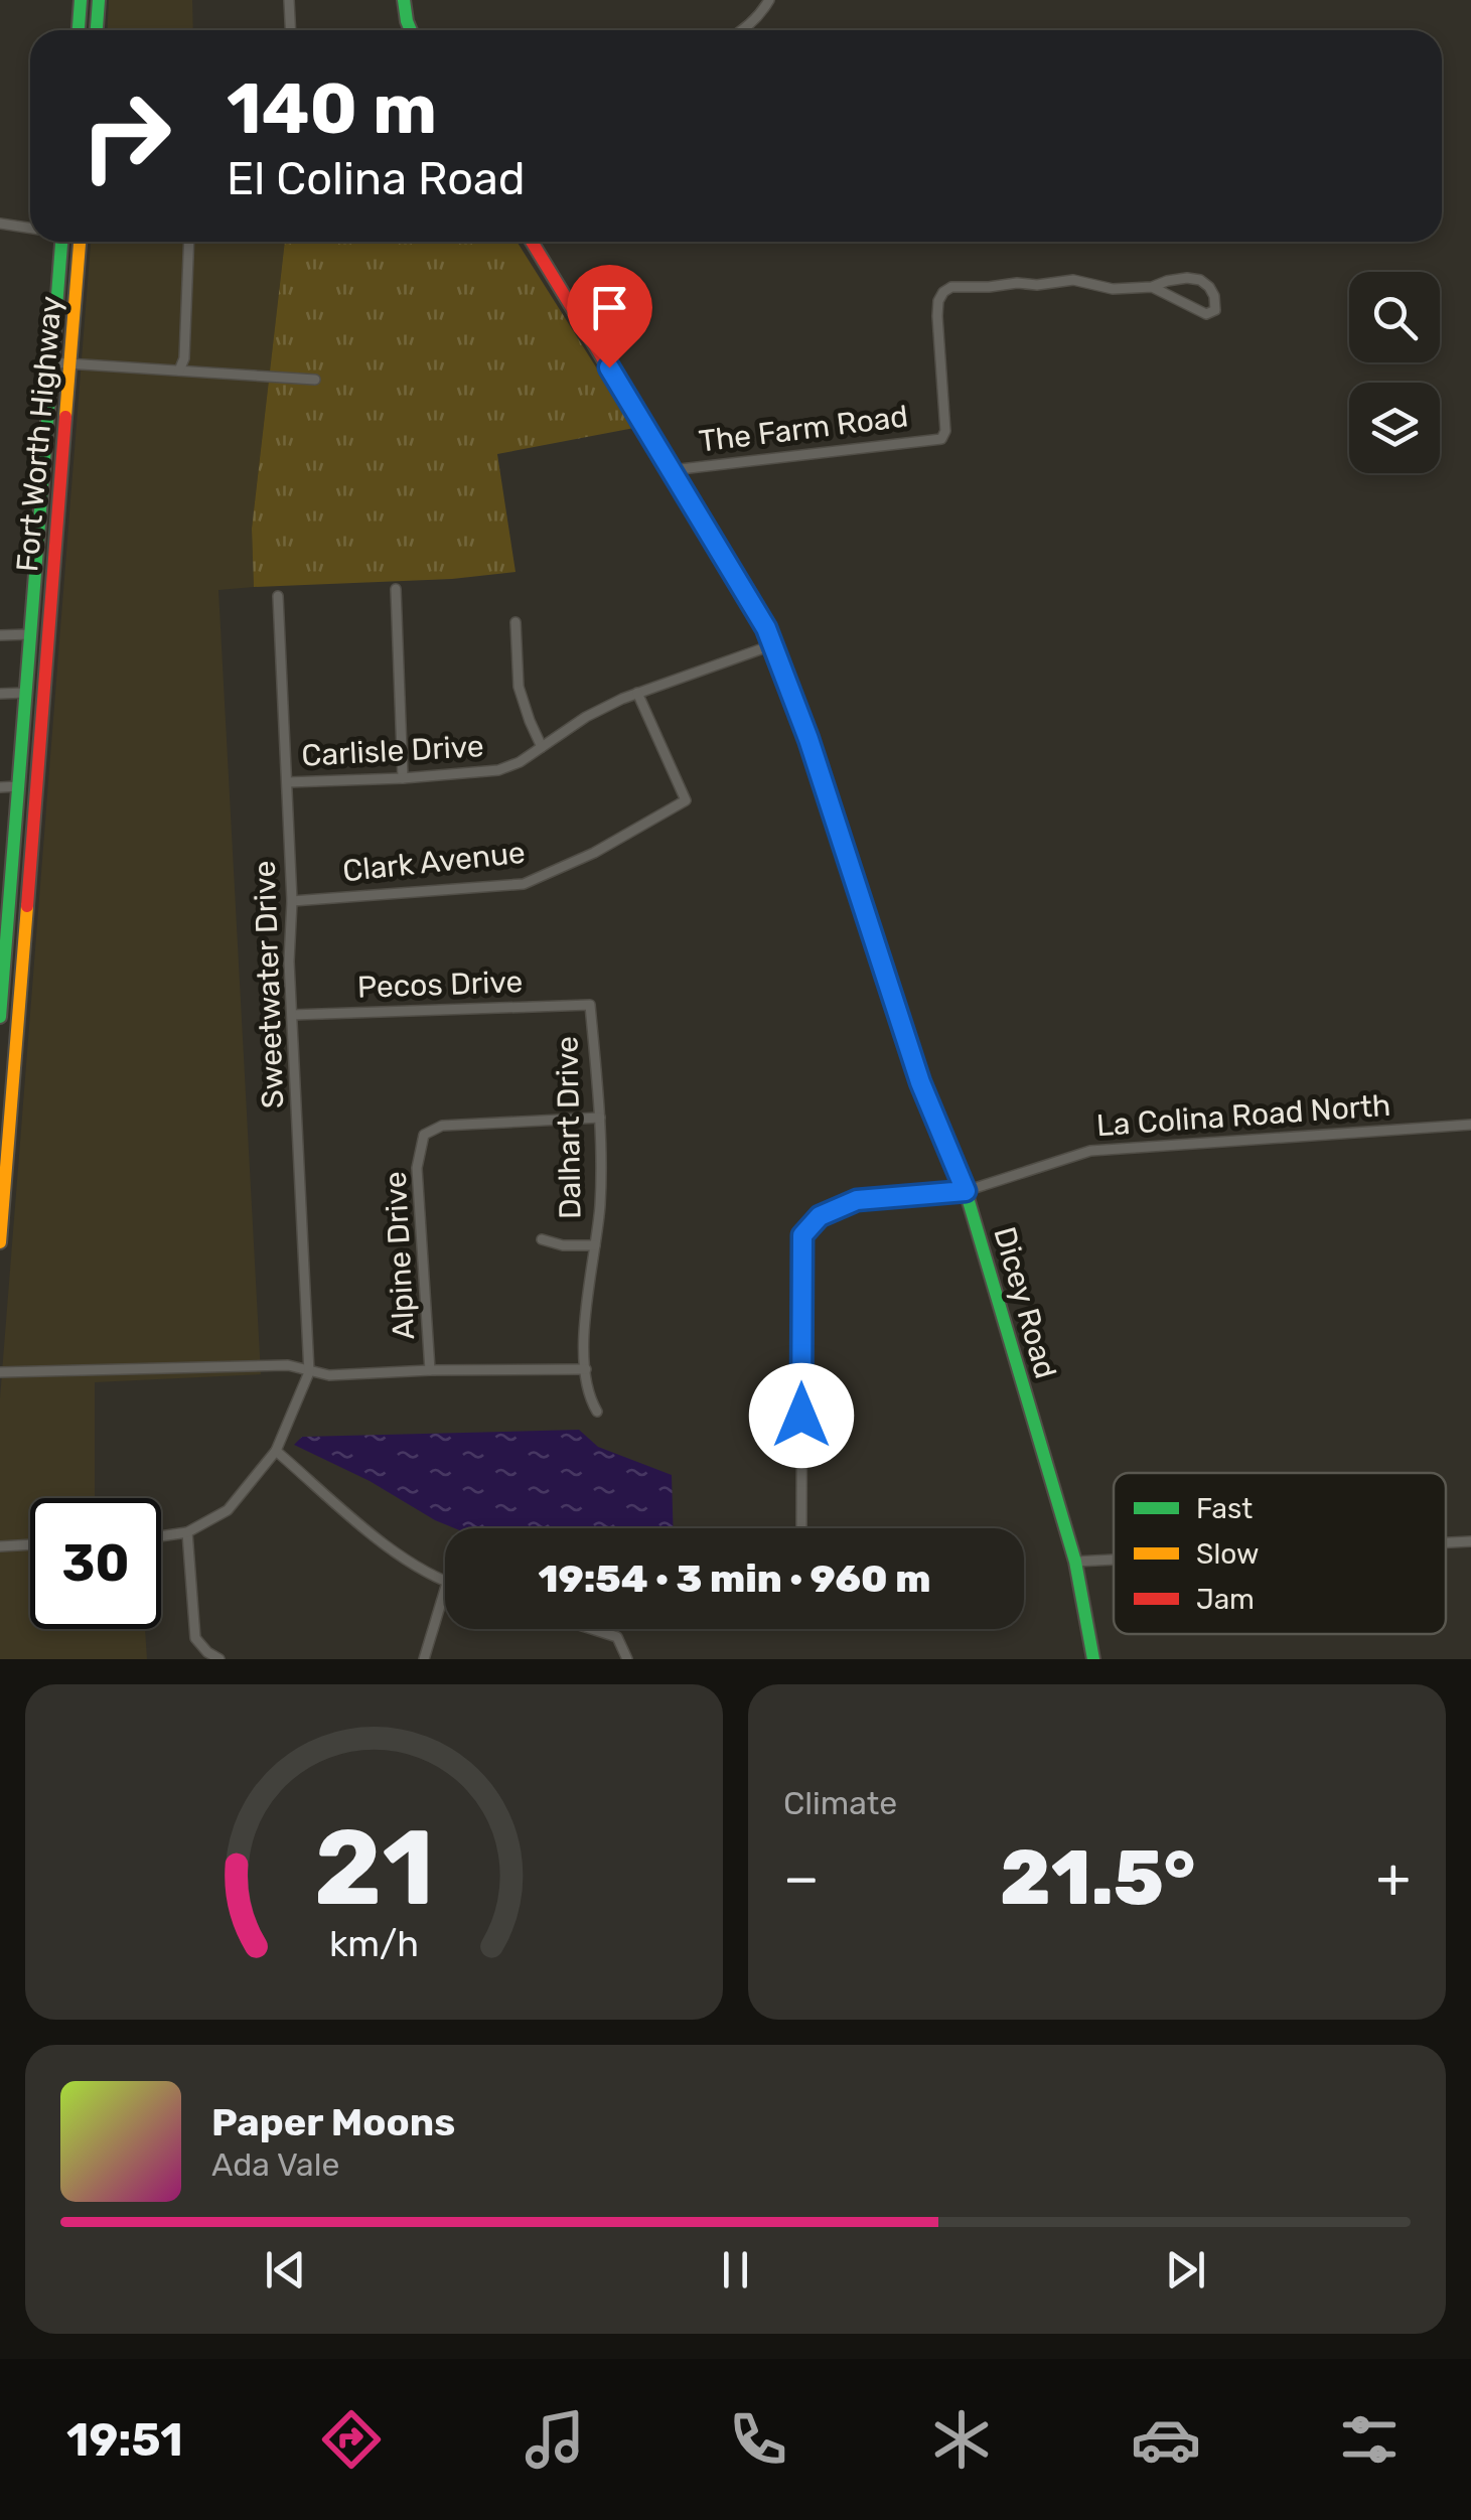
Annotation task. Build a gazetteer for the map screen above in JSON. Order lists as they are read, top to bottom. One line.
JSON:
{"streets":{"main road":["Fort Worth Highway","Dicey Road"],"street":["The Farm Road","Carlisle Drive","Clark Avenue","Sweetwater Drive","Pecos Drive","La Colina Road North","Dalhart Drive","Alpine Drive"]},"crossings":[["The Farm Road","Dicey Road"],["Carlisle Drive","Clark Avenue"],["Carlisle Drive","Sweetwater Drive"],["Carlisle Drive","Dicey Road"],["Clark Avenue","Sweetwater Drive"],["Sweetwater Drive","Pecos Drive"],["Pecos Drive","Dalhart Drive"],["La Colina Road North","Dicey Road"],["Dalhart Drive","Alpine Drive"]],"legend":["Fast","Slow","Jam"],"page":{"turn":["140 m","El Colina Road"],"limit":"30","trip":"19:54 · 3 min · 960 m","tile":"Climate","heat":["−","21.5°","+"],"song":["Paper Moons","Ada Vale"],"tabs":"19:51","gauge":["21","km/h"]}}
